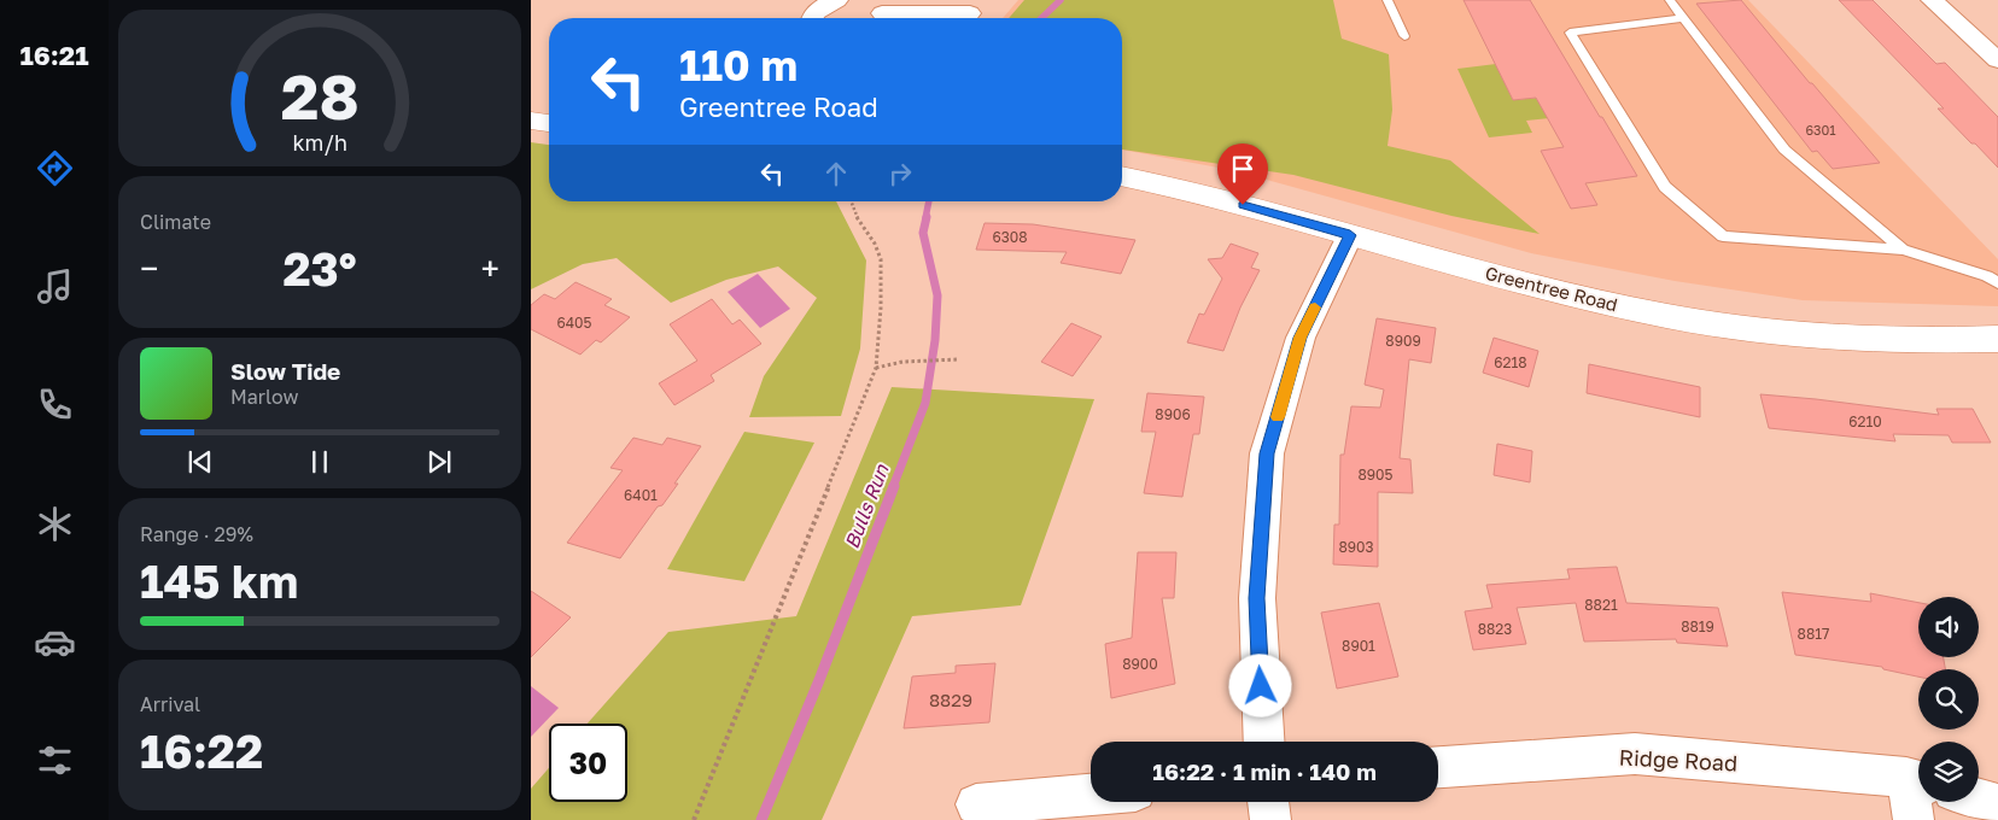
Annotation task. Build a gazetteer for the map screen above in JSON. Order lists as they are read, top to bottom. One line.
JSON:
{"streets":{"street":["Greentree Road","Ridge Road"]},"water":["Bulls Run"],"house_numbers":["6301","6308","6405","8909","6218","8906","6210","8905","6401","8903","8821","8819","8823","8817","8901","8900","8829"],"page":{"tabs":"16:21","turn":["110 m","Greentree Road"],"tile":["Climate",["Range · 29%","145 km"],["Arrival","16:22"]],"heat":["−","23°","+"],"song":["Slow Tide","Marlow"],"limit":"30","trip":"16:22 · 1 min · 140 m","gauge":["28","km/h"]}}
